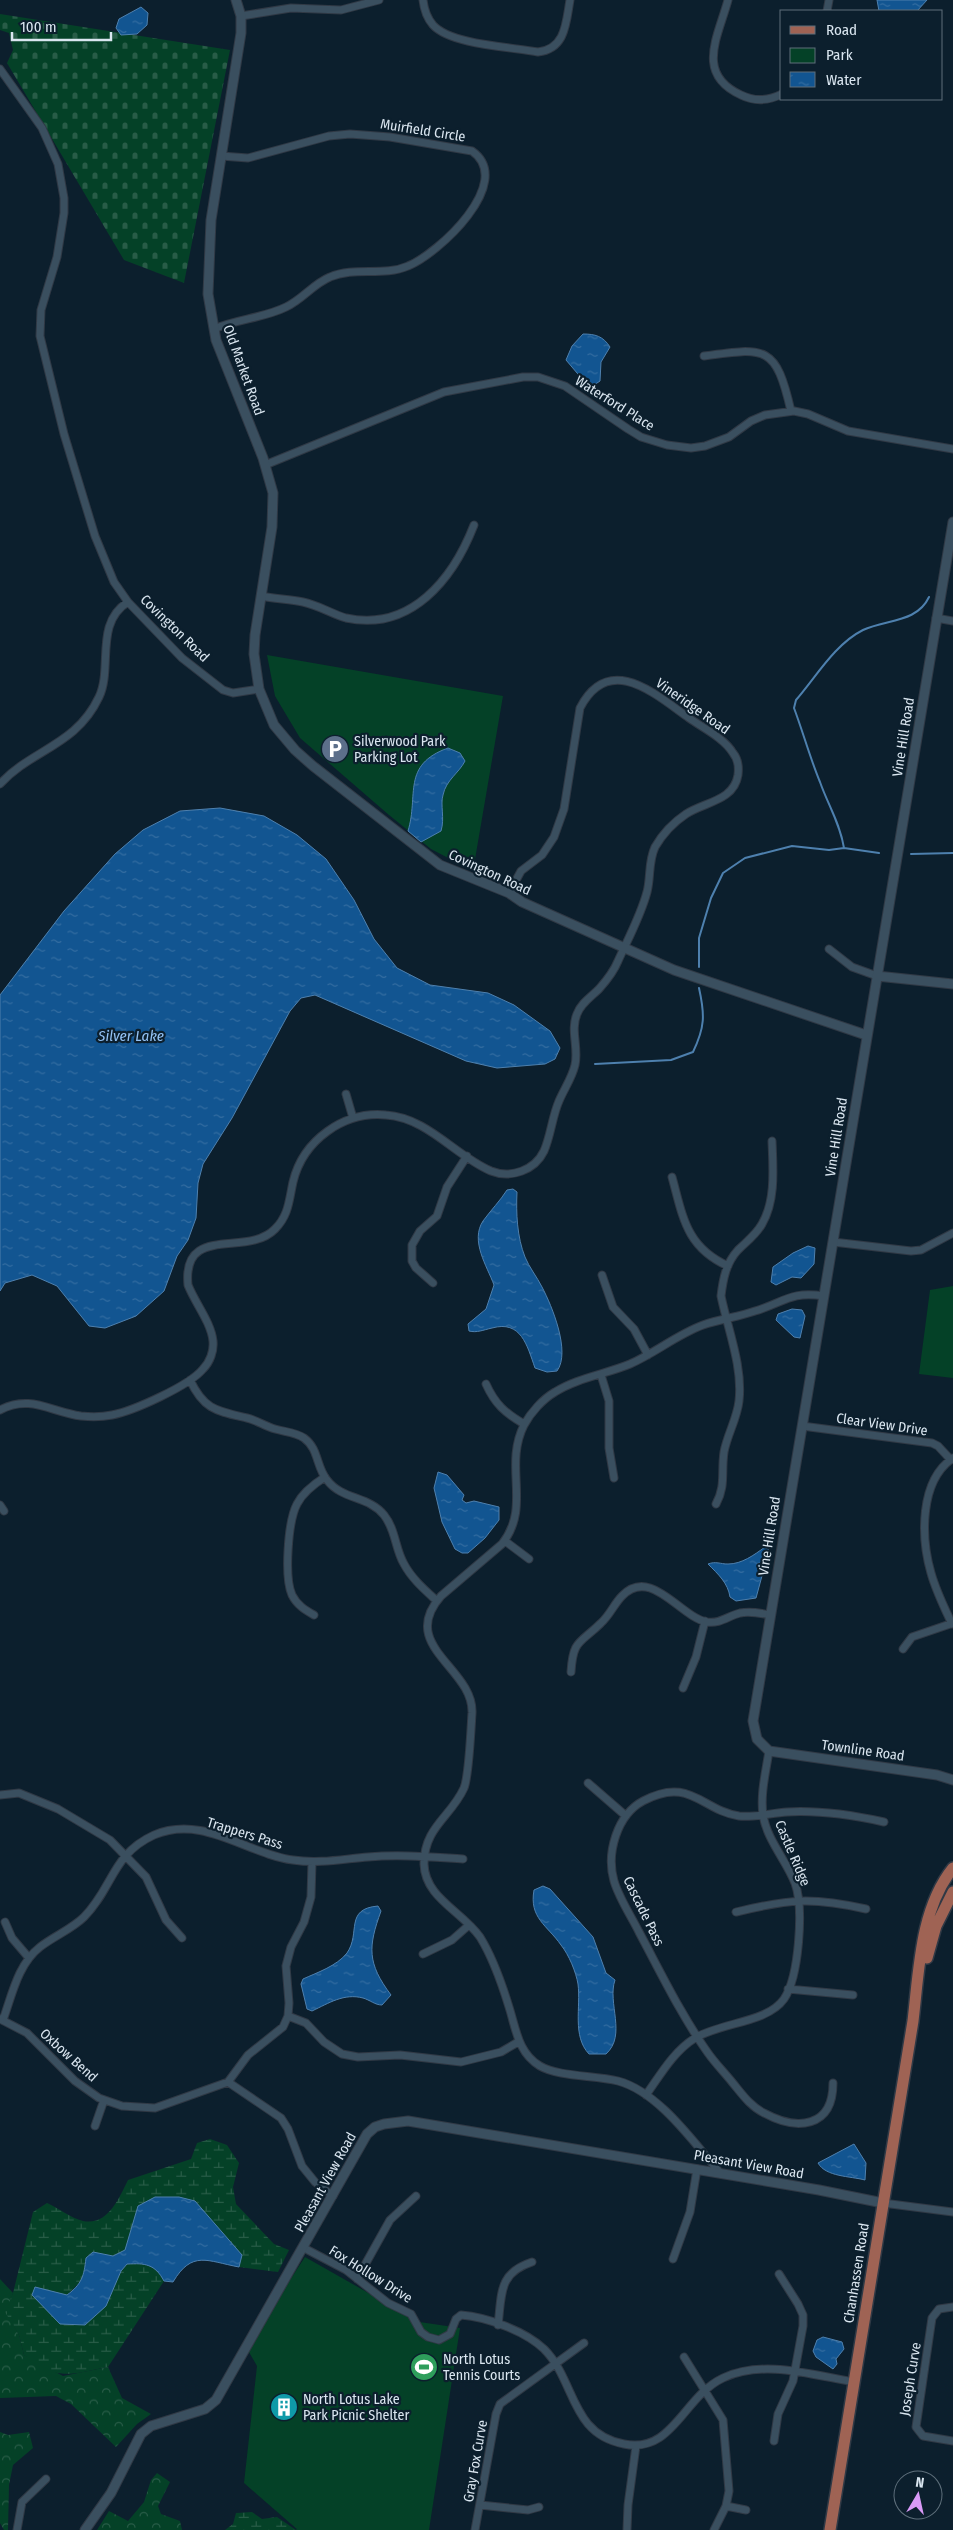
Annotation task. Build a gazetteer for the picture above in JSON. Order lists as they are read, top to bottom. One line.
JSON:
{"streets":{"main road":["Chanhassen Road"],"street":["Muirfield Circle","Old Market Road","Waterford Place","Covington Road","Vineridge Road","Vine Hill Road","Clear View Drive","Townline Road","Trappers Pass","Castle Ridge","Cascade Pass","Oxbow Bend","Pleasant View Road","Fox Hollow Drive","Joseph Curve","Gray Fox Curve"]},"crossings":[["Muirfield Circle","Old Market Road"],["Old Market Road","Waterford Place"],["Old Market Road","Covington Road"],["Covington Road","Vineridge Road"],["Covington Road","Vine Hill Road"],["Vine Hill Road","Clear View Drive"],["Vine Hill Road","Townline Road"],["Vine Hill Road","Castle Ridge"],["Townline Road","Castle Ridge"],["Trappers Pass","Oxbow Bend"],["Castle Ridge","Cascade Pass"],["Pleasant View Road","Chanhassen Road"],["Pleasant View Road","Fox Hollow Drive"],["Fox Hollow Drive","Gray Fox Curve"]],"water":["Silver Lake"],"places":{"parking":["Silverwood Park Parking Lot"],"sports":["North Lotus Tennis Courts"],"building":["North Lotus Lake Park Picnic Shelter"]},"legend":["Road","Park","Water"],"scale_bar":"100 m","north":"top"}
